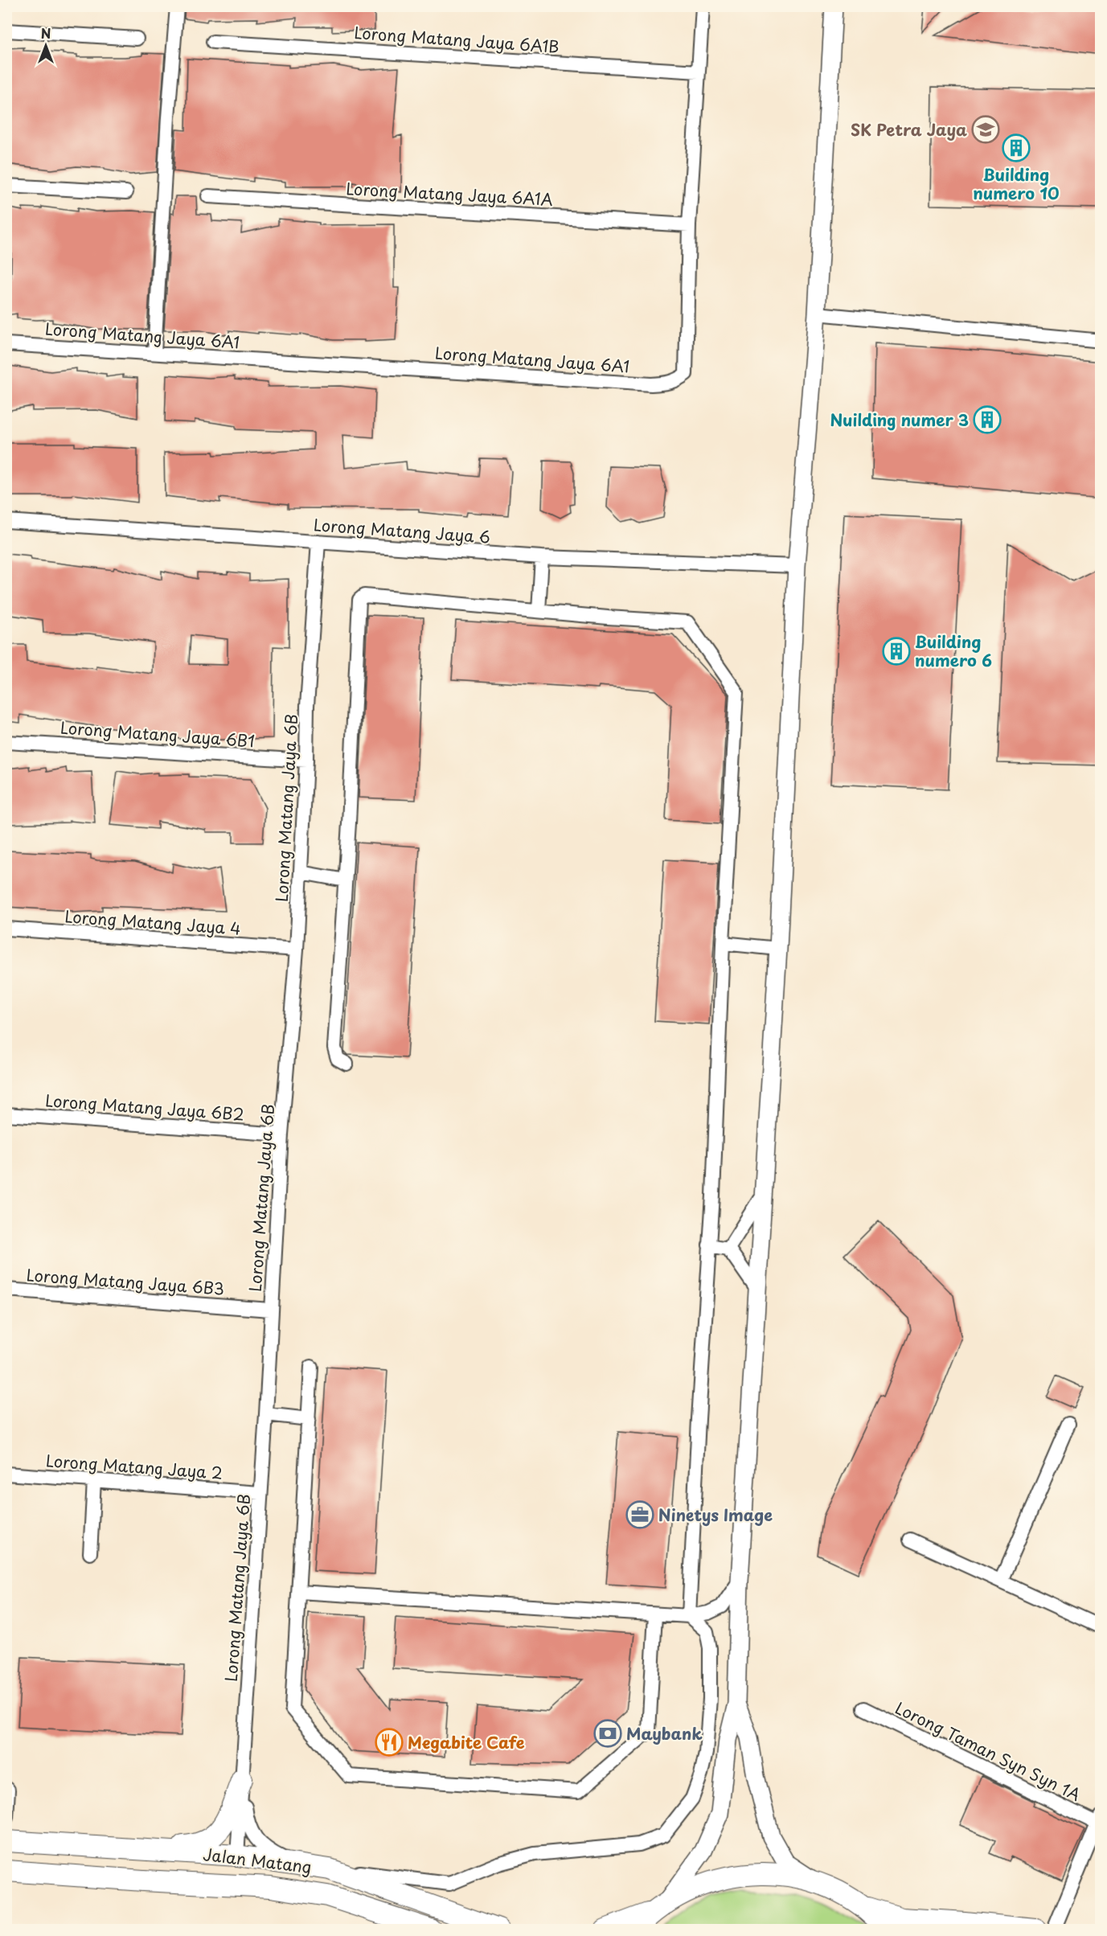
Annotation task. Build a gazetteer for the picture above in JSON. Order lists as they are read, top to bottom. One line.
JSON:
{"streets":{"main road":["Jalan Matang"],"street":["Lorong Matang Jaya 6A1B","Lorong Matang Jaya 6A1A","Lorong Matang Jaya 6A1","Lorong Matang Jaya 6","Lorong Matang Jaya 6B1","Lorong Matang Jaya 6B","Lorong Matang Jaya 4","Lorong Matang Jaya 6B2","Lorong Matang Jaya 6B3","Lorong Matang Jaya 2","Lorong Taman Syn Syn 1A"]},"crossings":[["Lorong Matang Jaya 6A1B","Lorong Matang Jaya 6A1"],["Lorong Matang Jaya 6A1A","Lorong Matang Jaya 6A1"],["Lorong Matang Jaya 6","Lorong Matang Jaya 6B"],["Lorong Matang Jaya 6B1","Lorong Matang Jaya 6B"],["Lorong Matang Jaya 6B","Lorong Matang Jaya 4"],["Lorong Matang Jaya 6B","Lorong Matang Jaya 6B2"],["Lorong Matang Jaya 6B","Lorong Matang Jaya 6B3"],["Lorong Matang Jaya 6B","Lorong Matang Jaya 2"],["Lorong Matang Jaya 6B","Jalan Matang"]],"places":{"school or university":["SK Petra Jaya"],"building":["Building numero 10","Nuilding numer 3","Building numero 6"],"office":["Ninetys Image"],"bank":["Maybank"],"restaurant":["Megabite Cafe"]},"north":"top"}
